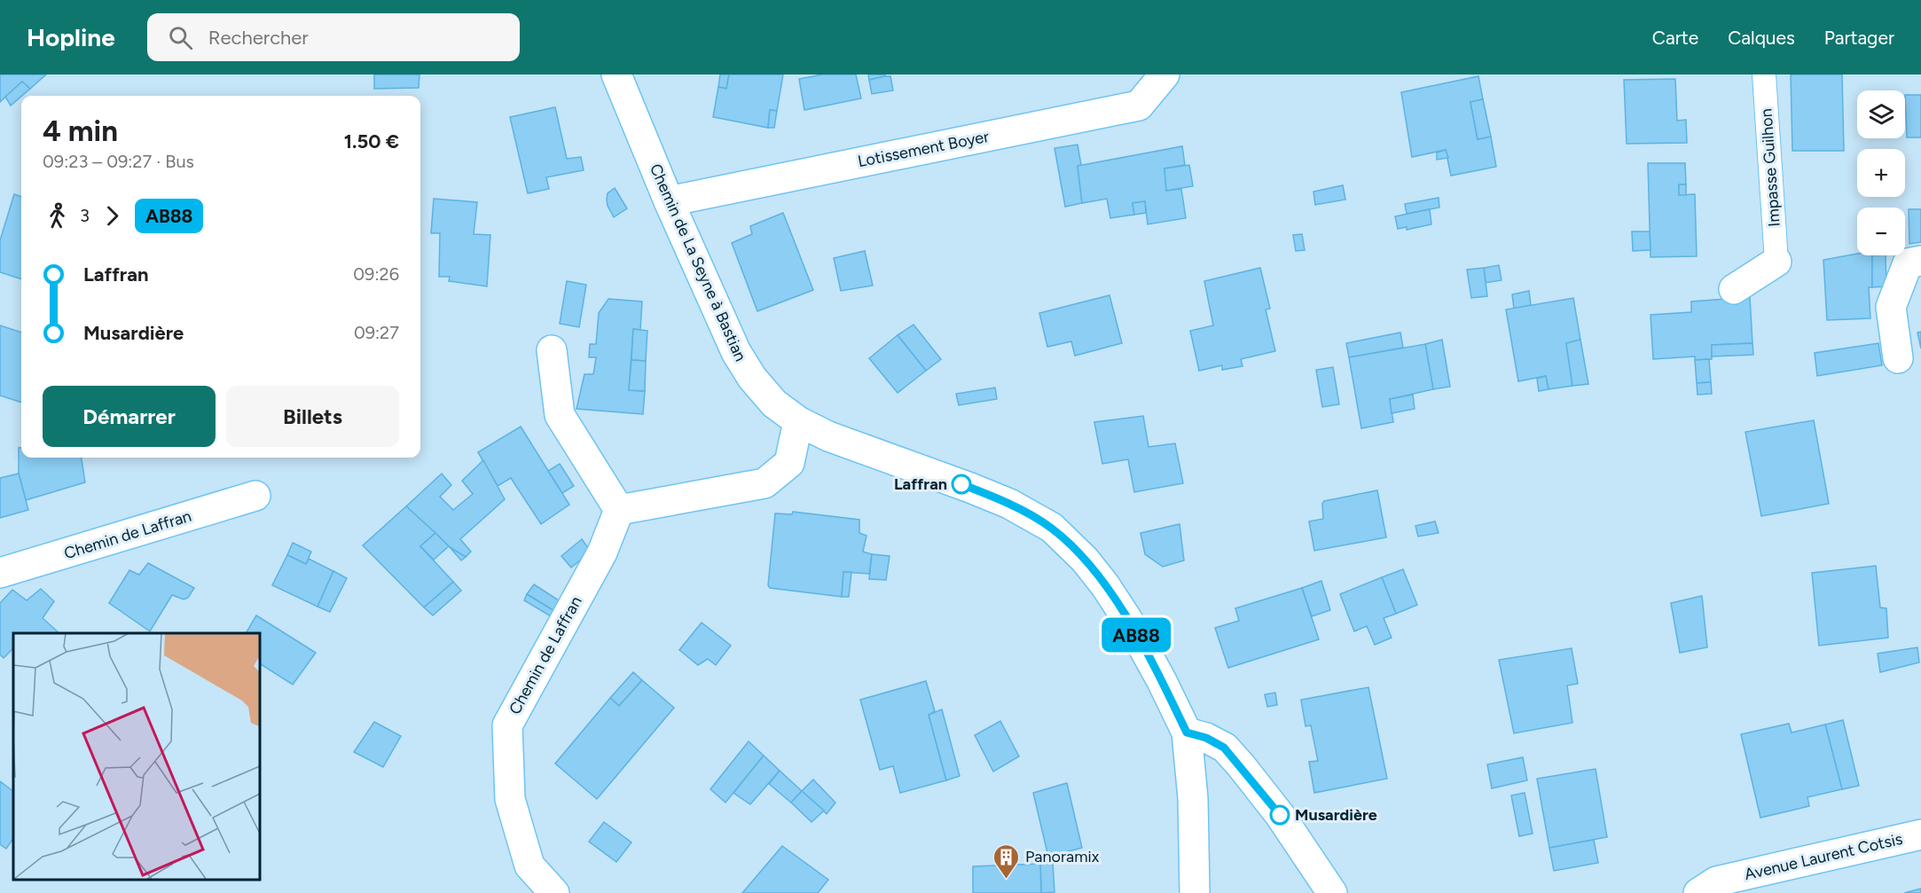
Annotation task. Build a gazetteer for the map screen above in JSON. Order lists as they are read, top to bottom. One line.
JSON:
{"streets":{"street":["Lotissement Boyer","Chemin de La Seyne à Bastian","Chemin de Laffran","Avenue Laurent Cotsis"],"lane":["Impasse Guilhon"]},"crossings":[["Lotissement Boyer","Chemin de La Seyne à Bastian"]],"places":{"other":["Laffran","Musardière"],"building":["Panoramix"]},"lines":["bus line AB88"],"page":{"header":"Hopline","search":"Rechercher","nav":["Carte","Calques","Partager"],"on_map":"AB88","map_buttons":["+","−"],"heading":["4 min","09:23 – 09:27 · Bus","1.50 €"],"legs":["3","AB88"],"list":[{"name":"Laffran","value":"09:26"},{"name":"Musardière","value":"09:27"}],"buttons":["Démarrer","Billets"]}}
